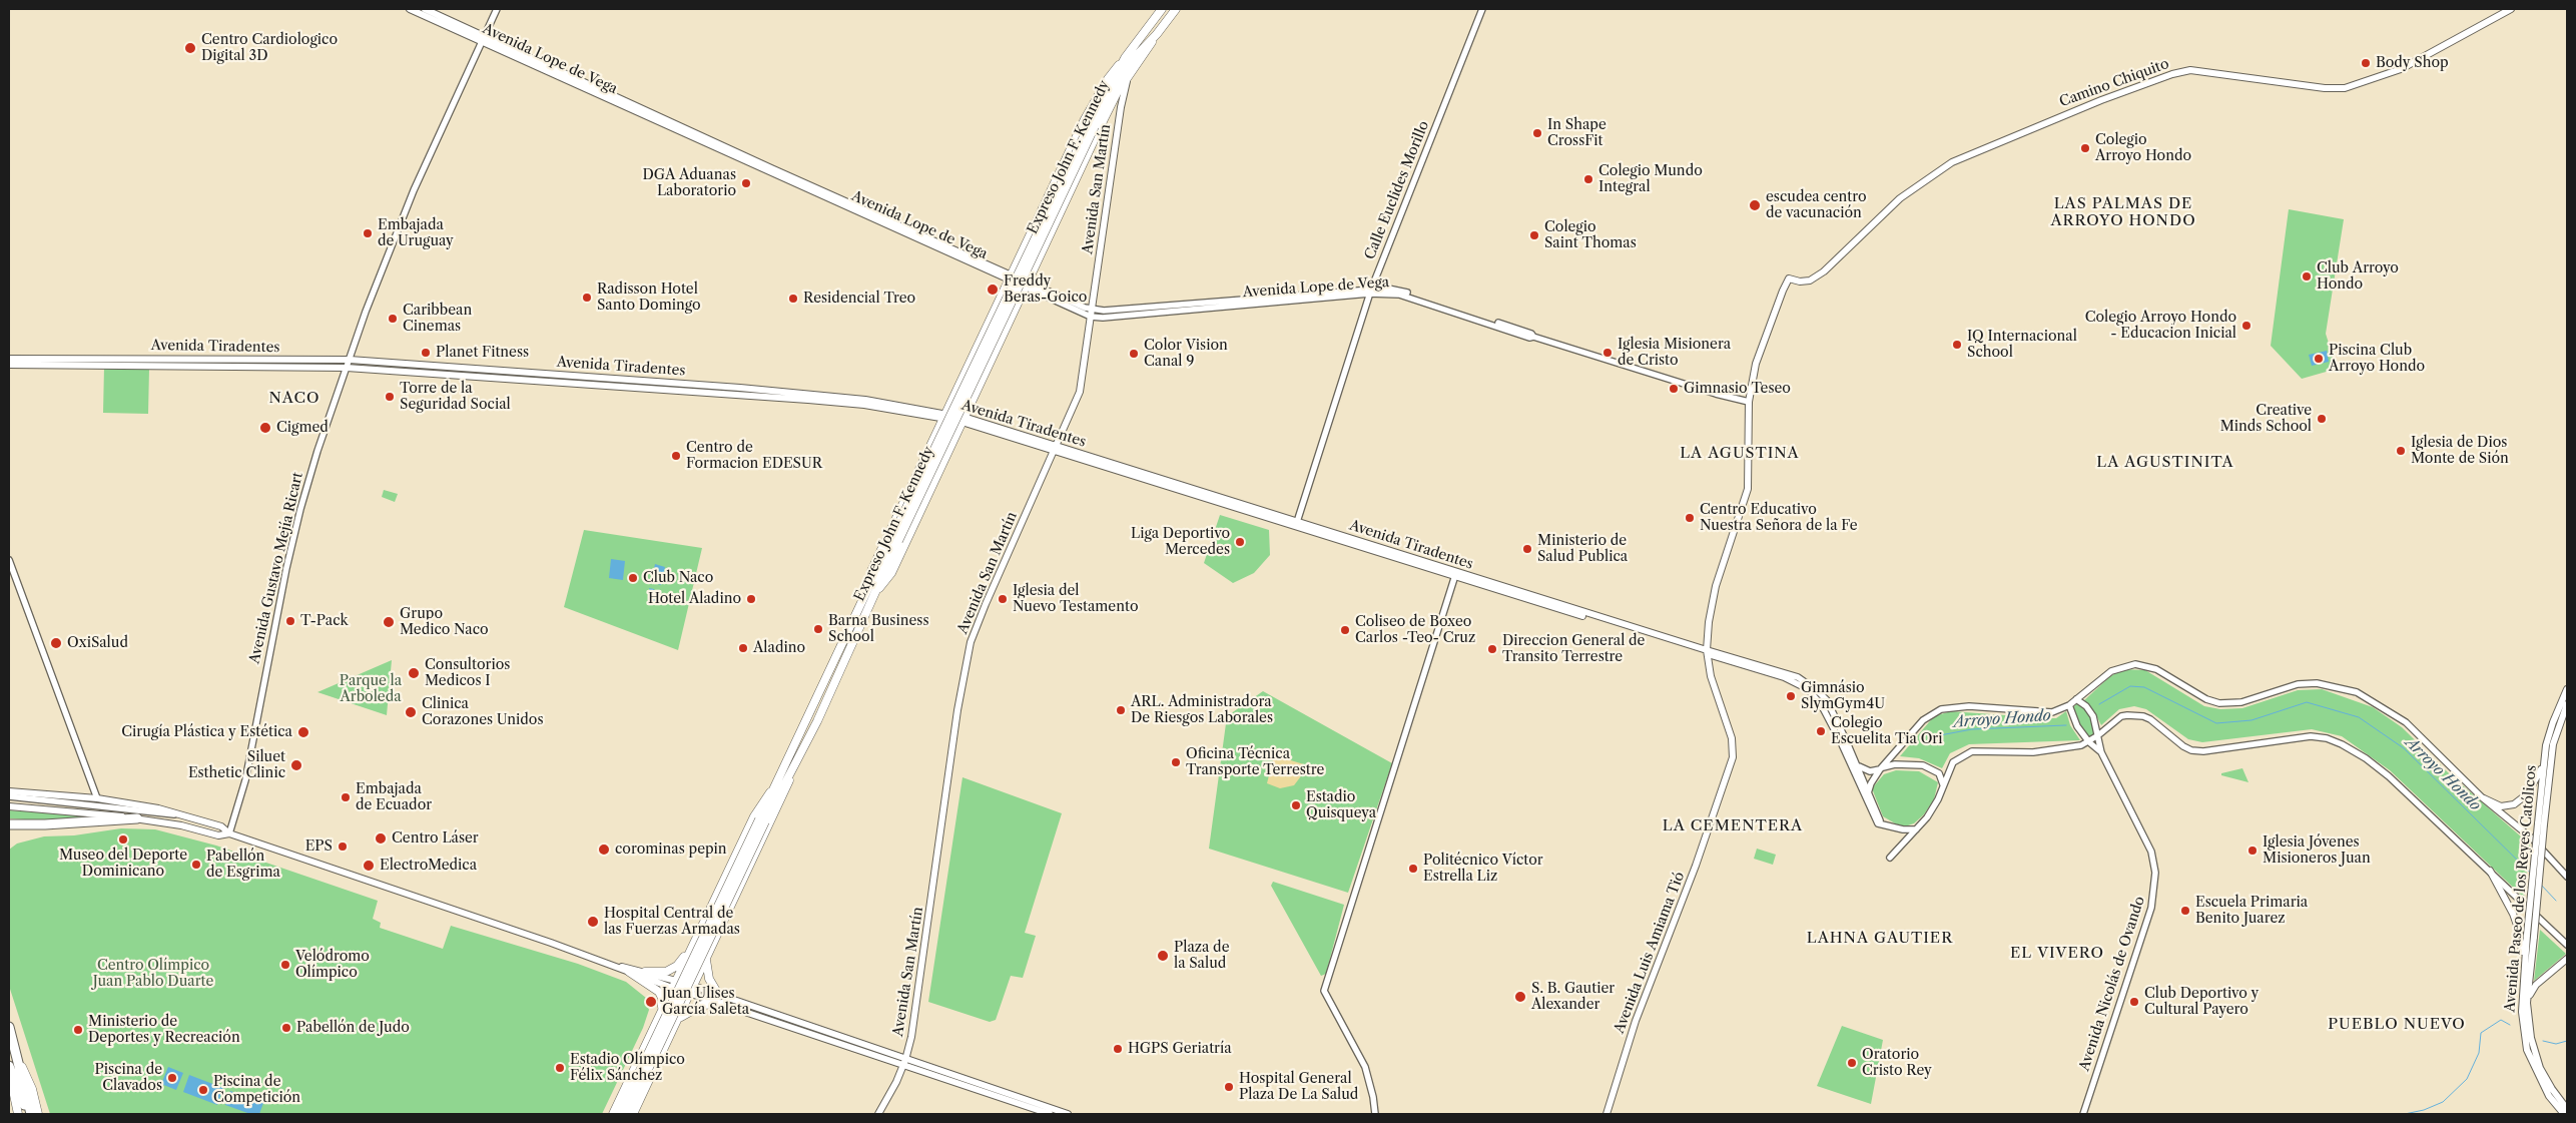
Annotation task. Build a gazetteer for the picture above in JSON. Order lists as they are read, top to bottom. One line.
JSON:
{"streets":{"main road":["Avenida Lope de Vega","Camino Chiquito","Expreso John F. Kennedy","Avenida San Martín","Avenida Tiradentes","Avenida Paseo de los Reyes Católicos","Avenida Luis Amiama Tió"],"street":["Calle Euclides Morillo","Avenida Gustavo Mejía Ricart","Avenida Nicolás de Ovando"]},"crossings":[["Avenida Lope de Vega","Avenida San Martín"],["Avenida Lope de Vega","Calle Euclides Morillo"],["Avenida Lope de Vega","Avenida Gustavo Mejía Ricart"],["Avenida Lope de Vega","Avenida Luis Amiama Tió"],["Camino Chiquito","Avenida Luis Amiama Tió"],["Avenida San Martín","Avenida Tiradentes"],["Calle Euclides Morillo","Avenida Tiradentes"],["Avenida Tiradentes","Avenida Gustavo Mejía Ricart"],["Avenida Tiradentes","Avenida Luis Amiama Tió"]],"districts":["LAS PALMAS DE ARROYO HONDO","NACO","LA AGUSTINA","LA AGUSTINITA","LA CEMENTERA","LAHNA GAUTIER","EL VIVERO","PUEBLO NUEVO"],"water":["Arroyo Hondo"],"parks":["Parque la Arboleda","Centro Olímpico Juan Pablo Duarte"],"places":["Centro Cardiologico Digital 3D","Body Shop","In Shape CrossFit","Colegio Arroyo Hondo","Colegio Mundo Integral","DGA Aduanas Laboratorio","escudea centro de vacunación","Embajada de Uruguay","Colegio Saint Thomas","Club Arroyo Hondo","Freddy Beras-Goico","Radisson Hotel Santo Domingo","Residencial Treo","Caribbean Cinemas","Colegio Arroyo Hondo - Educacion Inicial","IQ Internacional School","Planet Fitness","Iglesia Misionera de Cristo","Color Vision Canal 9","Piscina Club Arroyo Hondo","Gimnasio Teseo","Torre de la Seguridad Social","Creative Minds School","Cigmed","Iglesia de Dios Monte de Sión","Centro de Formacion EDESUR","Centro Educativo Nuestra Señora de la Fe","Liga Deportivo Mercedes","Ministerio de Salud Publica","Club Naco","Hotel Aladino","Iglesia del Nuevo Testamento","T-Pack","Grupo Medico Naco","Barna Business School","Coliseo de Boxeo Carlos -Teo- Cruz","OxiSalud","Aladino","Direccion General de Transito Terrestre","Consultorios Medicos I","Gimnásio SlymGym4U","ARL. Administradora De Riesgos Laborales","Clinica Corazones Unidos","Colegio Escuelita Tia Ori","Cirugía Plástica y Estética","Oficina Técnica Transporte Terrestre","Siluet Esthetic Clinic","Embajada de Ecuador","Estadio Quisqueya","Centro Láser","Museo del Deporte Dominicano","EPS","corominas pepin","Iglesia Jóvenes Misioneros Juan","Pabellón de Esgrima","ElectroMedica","Politécnico Víctor Estrella Liz","Escuela Primaria Benito Juarez","Hospital Central de las Fuerzas Armadas","Plaza de la Salud","Velódromo Olímpico","S. B. Gautier Alexander","Juan Ulises García Saleta","Club Deportivo y Cultural Payero","Pabellón de Judo","Ministerio de Deportes y Recreación","HGPS Geriatría","Oratorio Cristo Rey","Estadio Olímpico Félix Sánchez","Piscina de Clavados","Hospital General Plaza De La Salud","Piscina de Competición"]}
